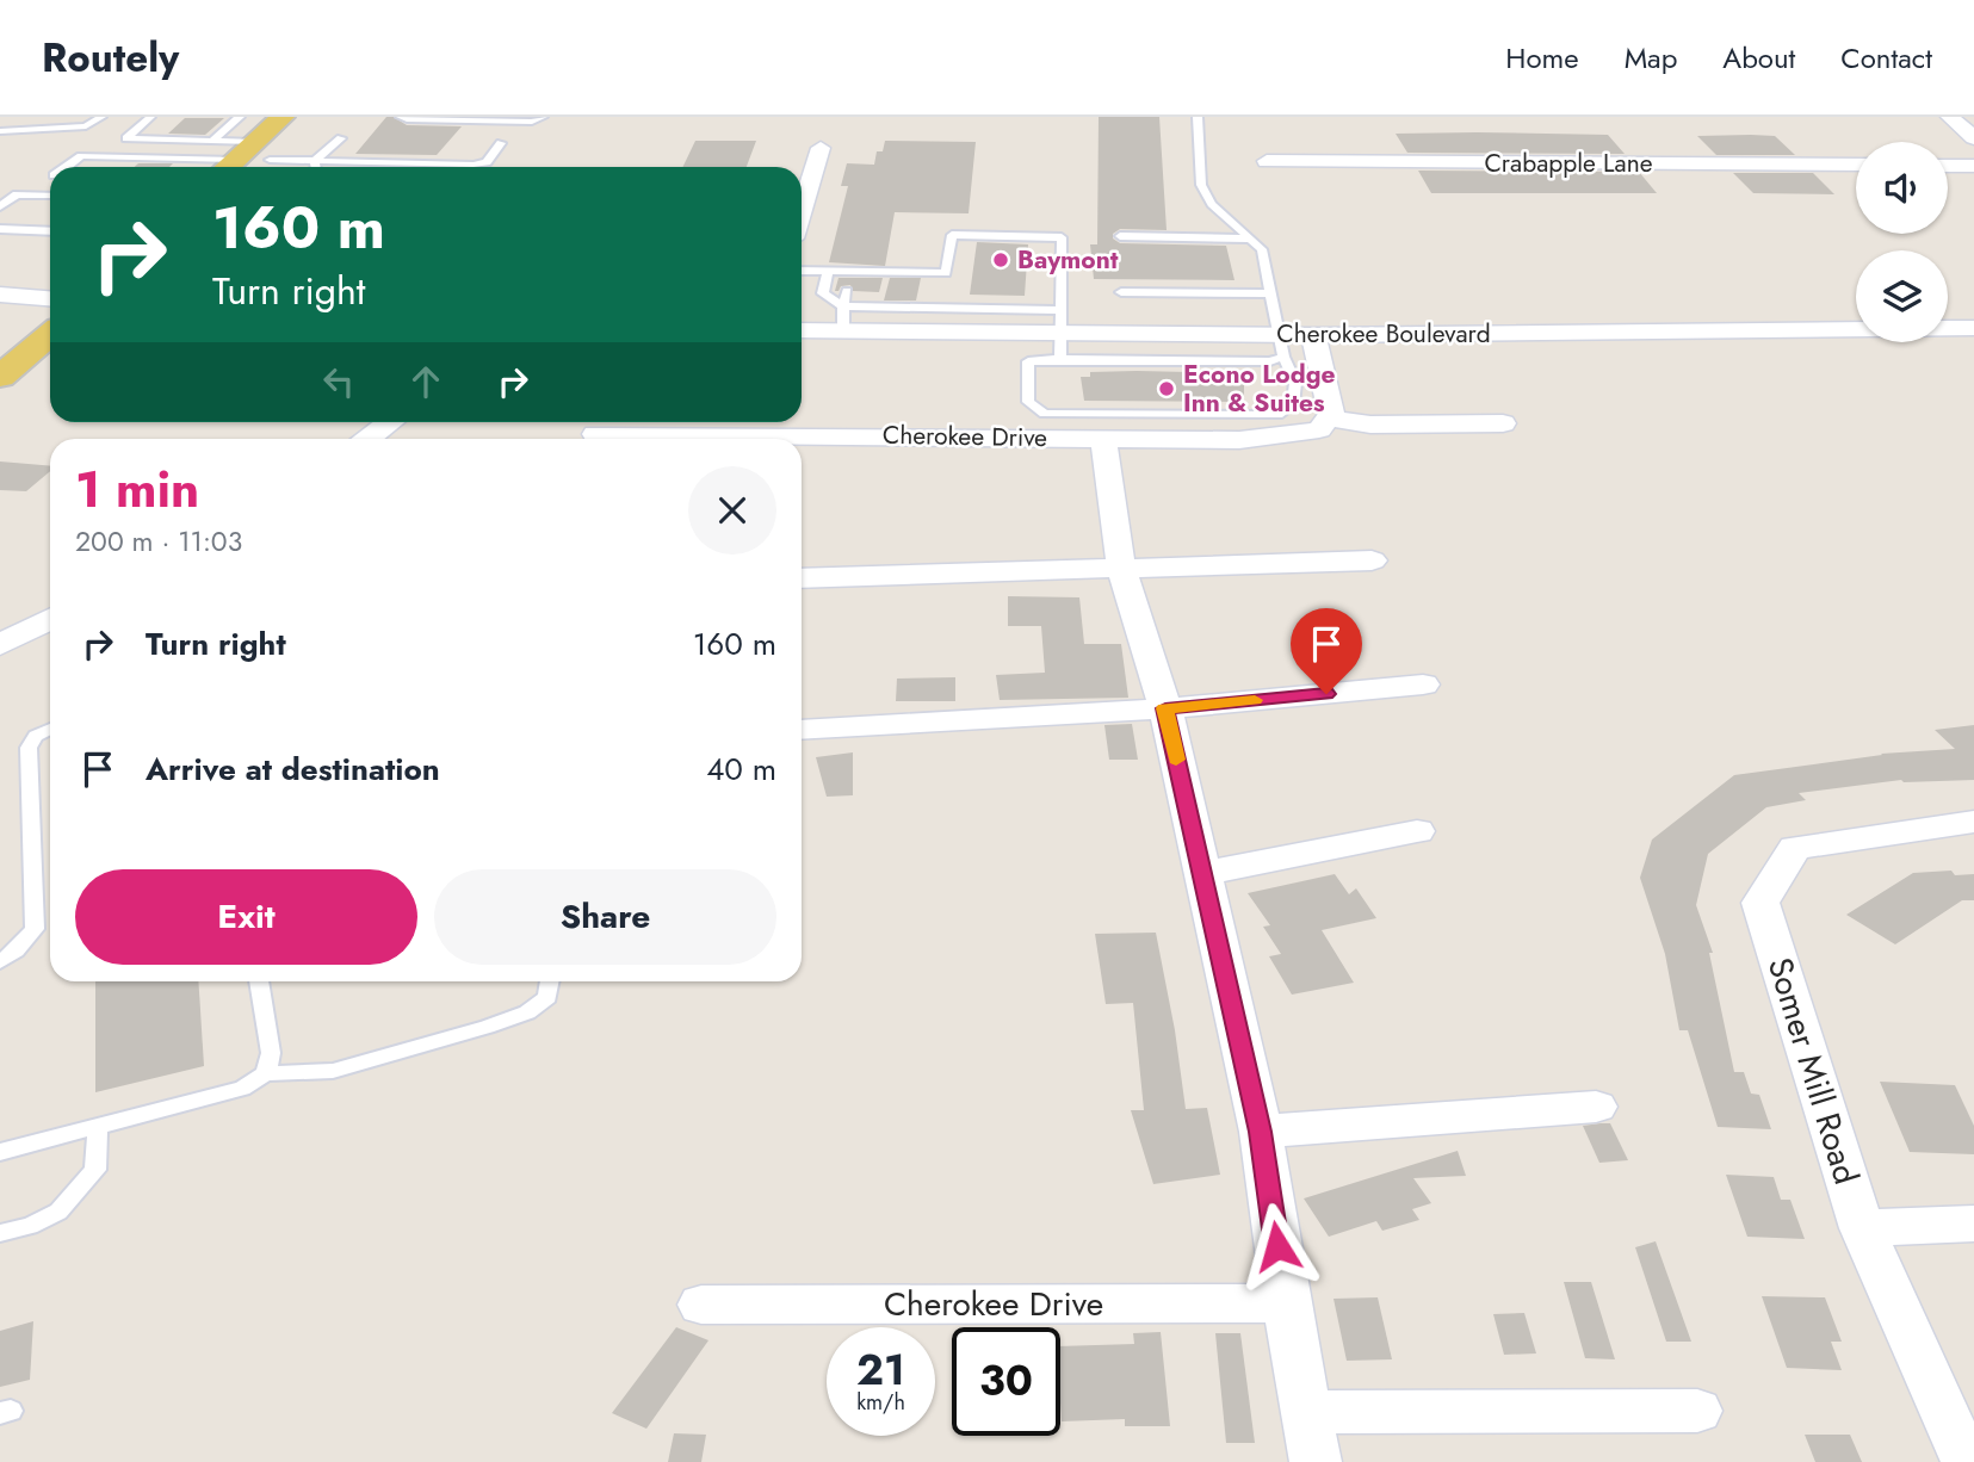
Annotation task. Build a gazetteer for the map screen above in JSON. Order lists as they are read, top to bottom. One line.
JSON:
{"streets":{"street":["Crabapple Lane","Cherokee Boulevard","Cherokee Drive","Somer Mill Road"]},"places":["Baymont","Econo Lodge Inn & Suites"],"page":{"header":"Routely","nav":["Home","Map","About","Contact"],"turn":["160 m","Turn right"],"heading":["1 min","200 m · 11:03"],"list":[{"name":"Turn right","value":"160 m"},{"name":"Arrive at destination","value":"40 m"}],"buttons":["Exit","Share"],"speed":"21 km/h","limit":"30"}}
